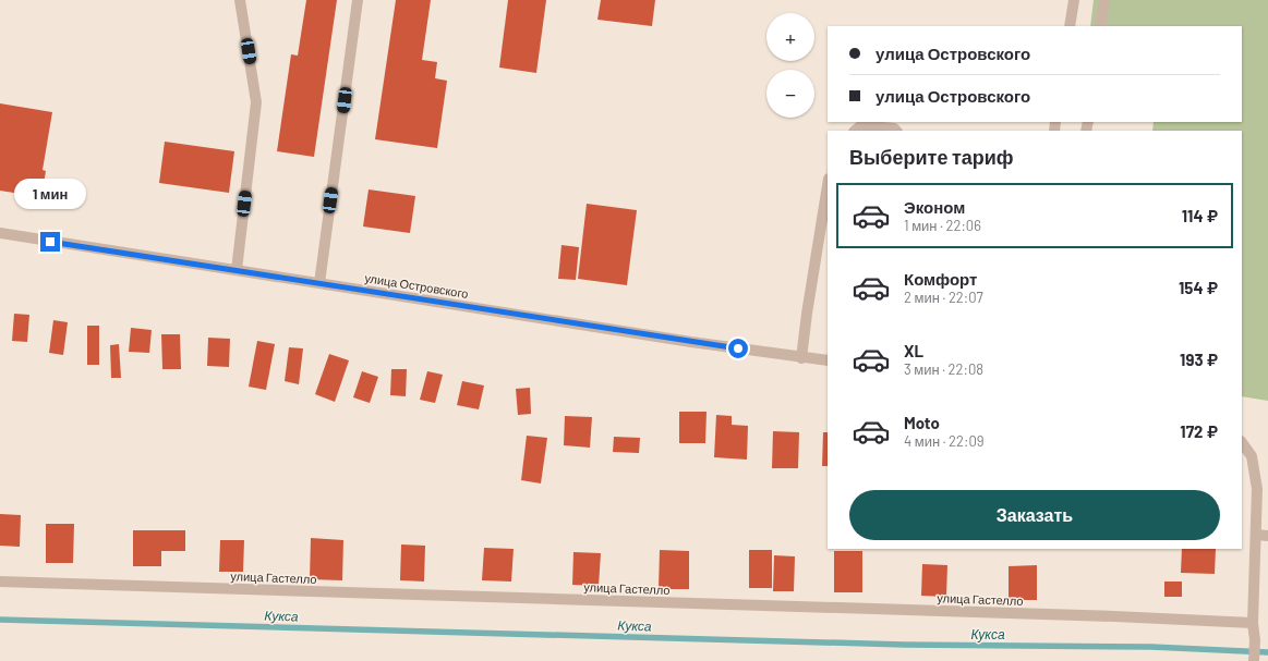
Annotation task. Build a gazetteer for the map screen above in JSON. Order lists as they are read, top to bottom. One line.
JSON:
{"streets":{"street":["улица Островского","улица Гастелло"]},"water":["Кукса"],"page":{"map_buttons":["+","−"],"banner":["улица Островского","улица Островского"],"heading":"Выберите тариф","bubble":"1 мин","list":[{"name":"Эконом","note":"1 мин · 22:06","value":"114 ₽"},{"name":"Комфорт","note":"2 мин · 22:07","value":"154 ₽"},{"name":"XL","note":"3 мин · 22:08","value":"193 ₽"},{"name":"Moto","note":"4 мин · 22:09","value":"172 ₽"}],"buttons":"Заказать"}}
